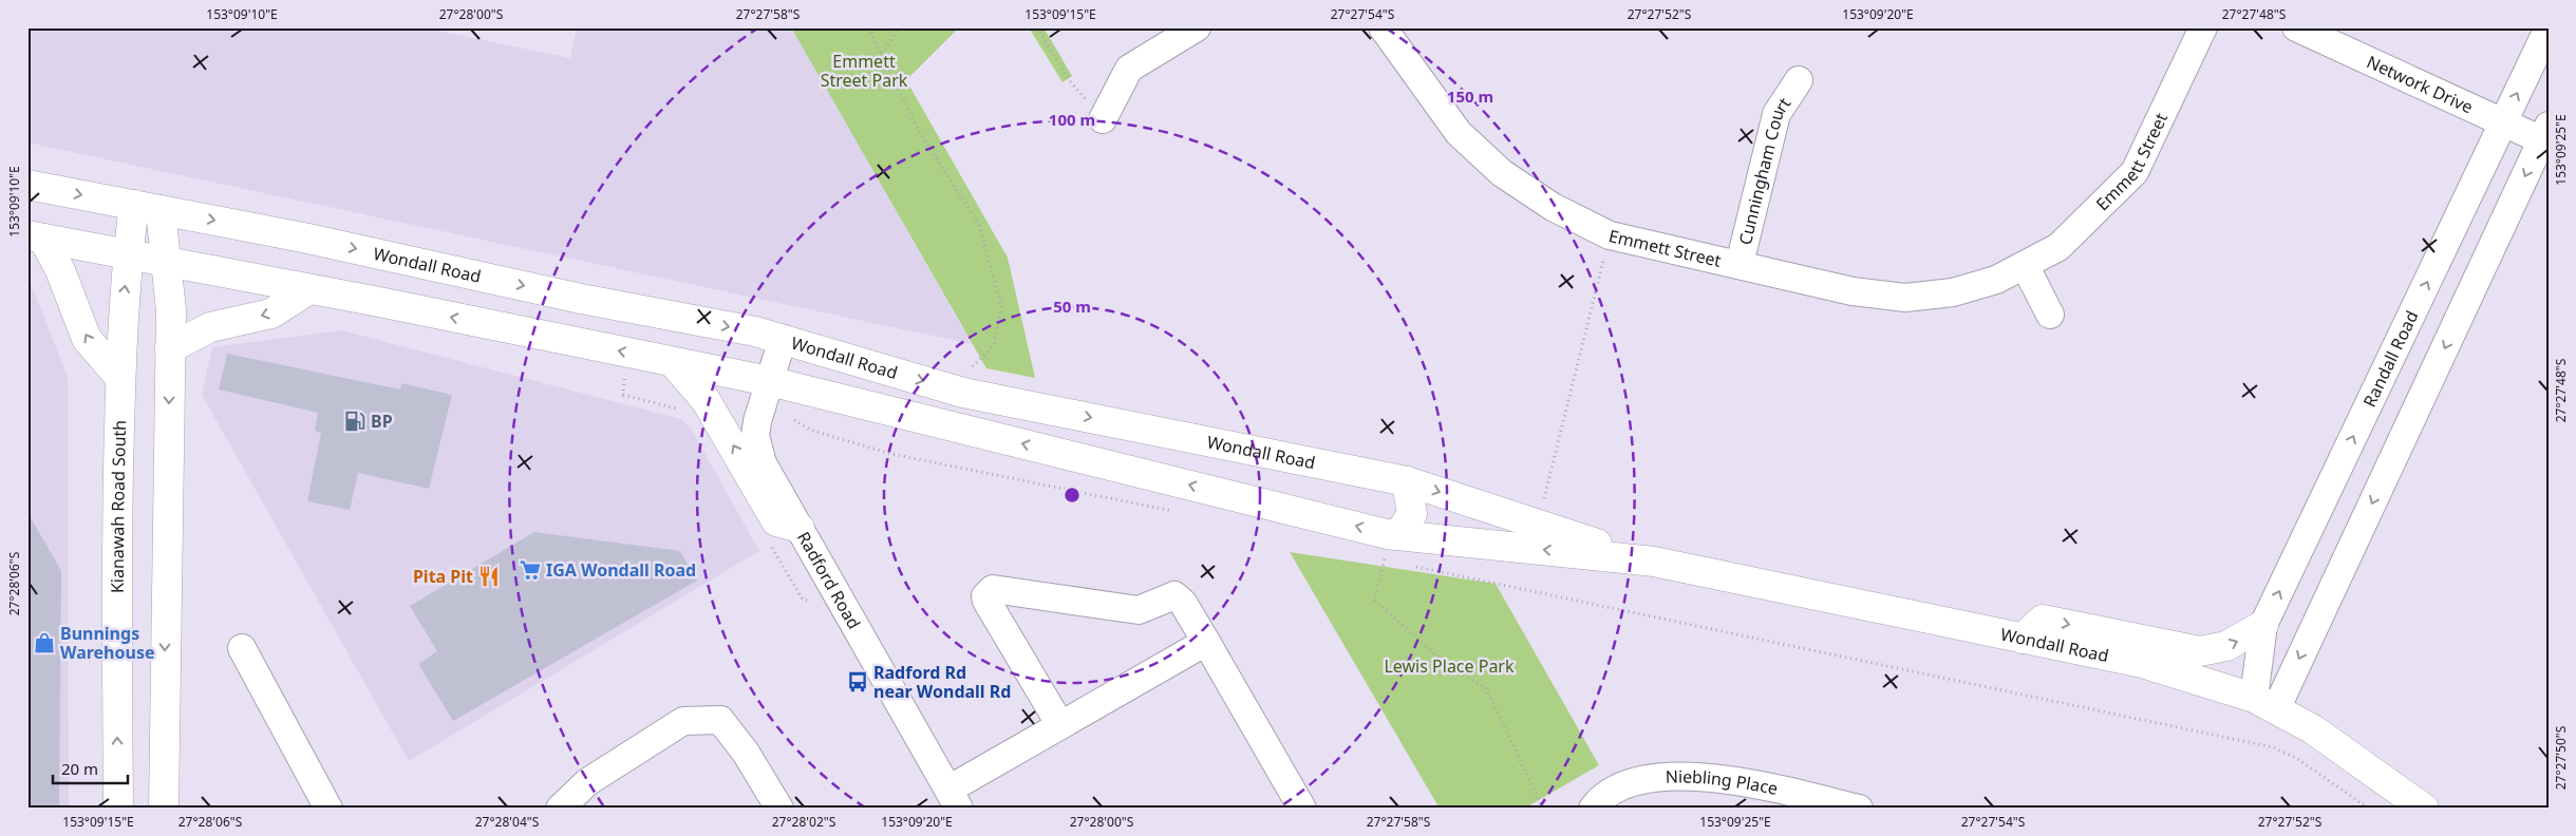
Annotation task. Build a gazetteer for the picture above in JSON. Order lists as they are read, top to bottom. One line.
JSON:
{"streets":{"main road":["Wondall Road","Kianawah Road South"],"street":["Network Drive","Emmett Street","Cunningham Court","Randall Road","Radford Road","Niebling Place"]},"crossings":[["Network Drive","Randall Road"],["Emmett Street","Cunningham Court"],["Wondall Road","Randall Road"],["Wondall Road","Kianawah Road South"],["Wondall Road","Radford Road"]],"parks":["Emmett Street Park","Lewis Place Park"],"places":{"fuel station":["BP"],"supermarket":["IGA Wondall Road"],"restaurant":["Pita Pit"],"shop":["Bunnings Warehouse"],"bus stop":["Radford Rd near Wondall Rd"]},"scale_bar":"20 m","coordinates":["153°09'10\"E","27°28'00\"S","27°27'58\"S","153°09'15\"E","27°27'54\"S","27°27'52\"S","153°09'20\"E","27°27'48\"S","153°09'25\"E","27°28'06\"S","27°27'50\"S","27°28'04\"S","27°28'02\"S"],"rings":["150 m","100 m","50 m"]}
